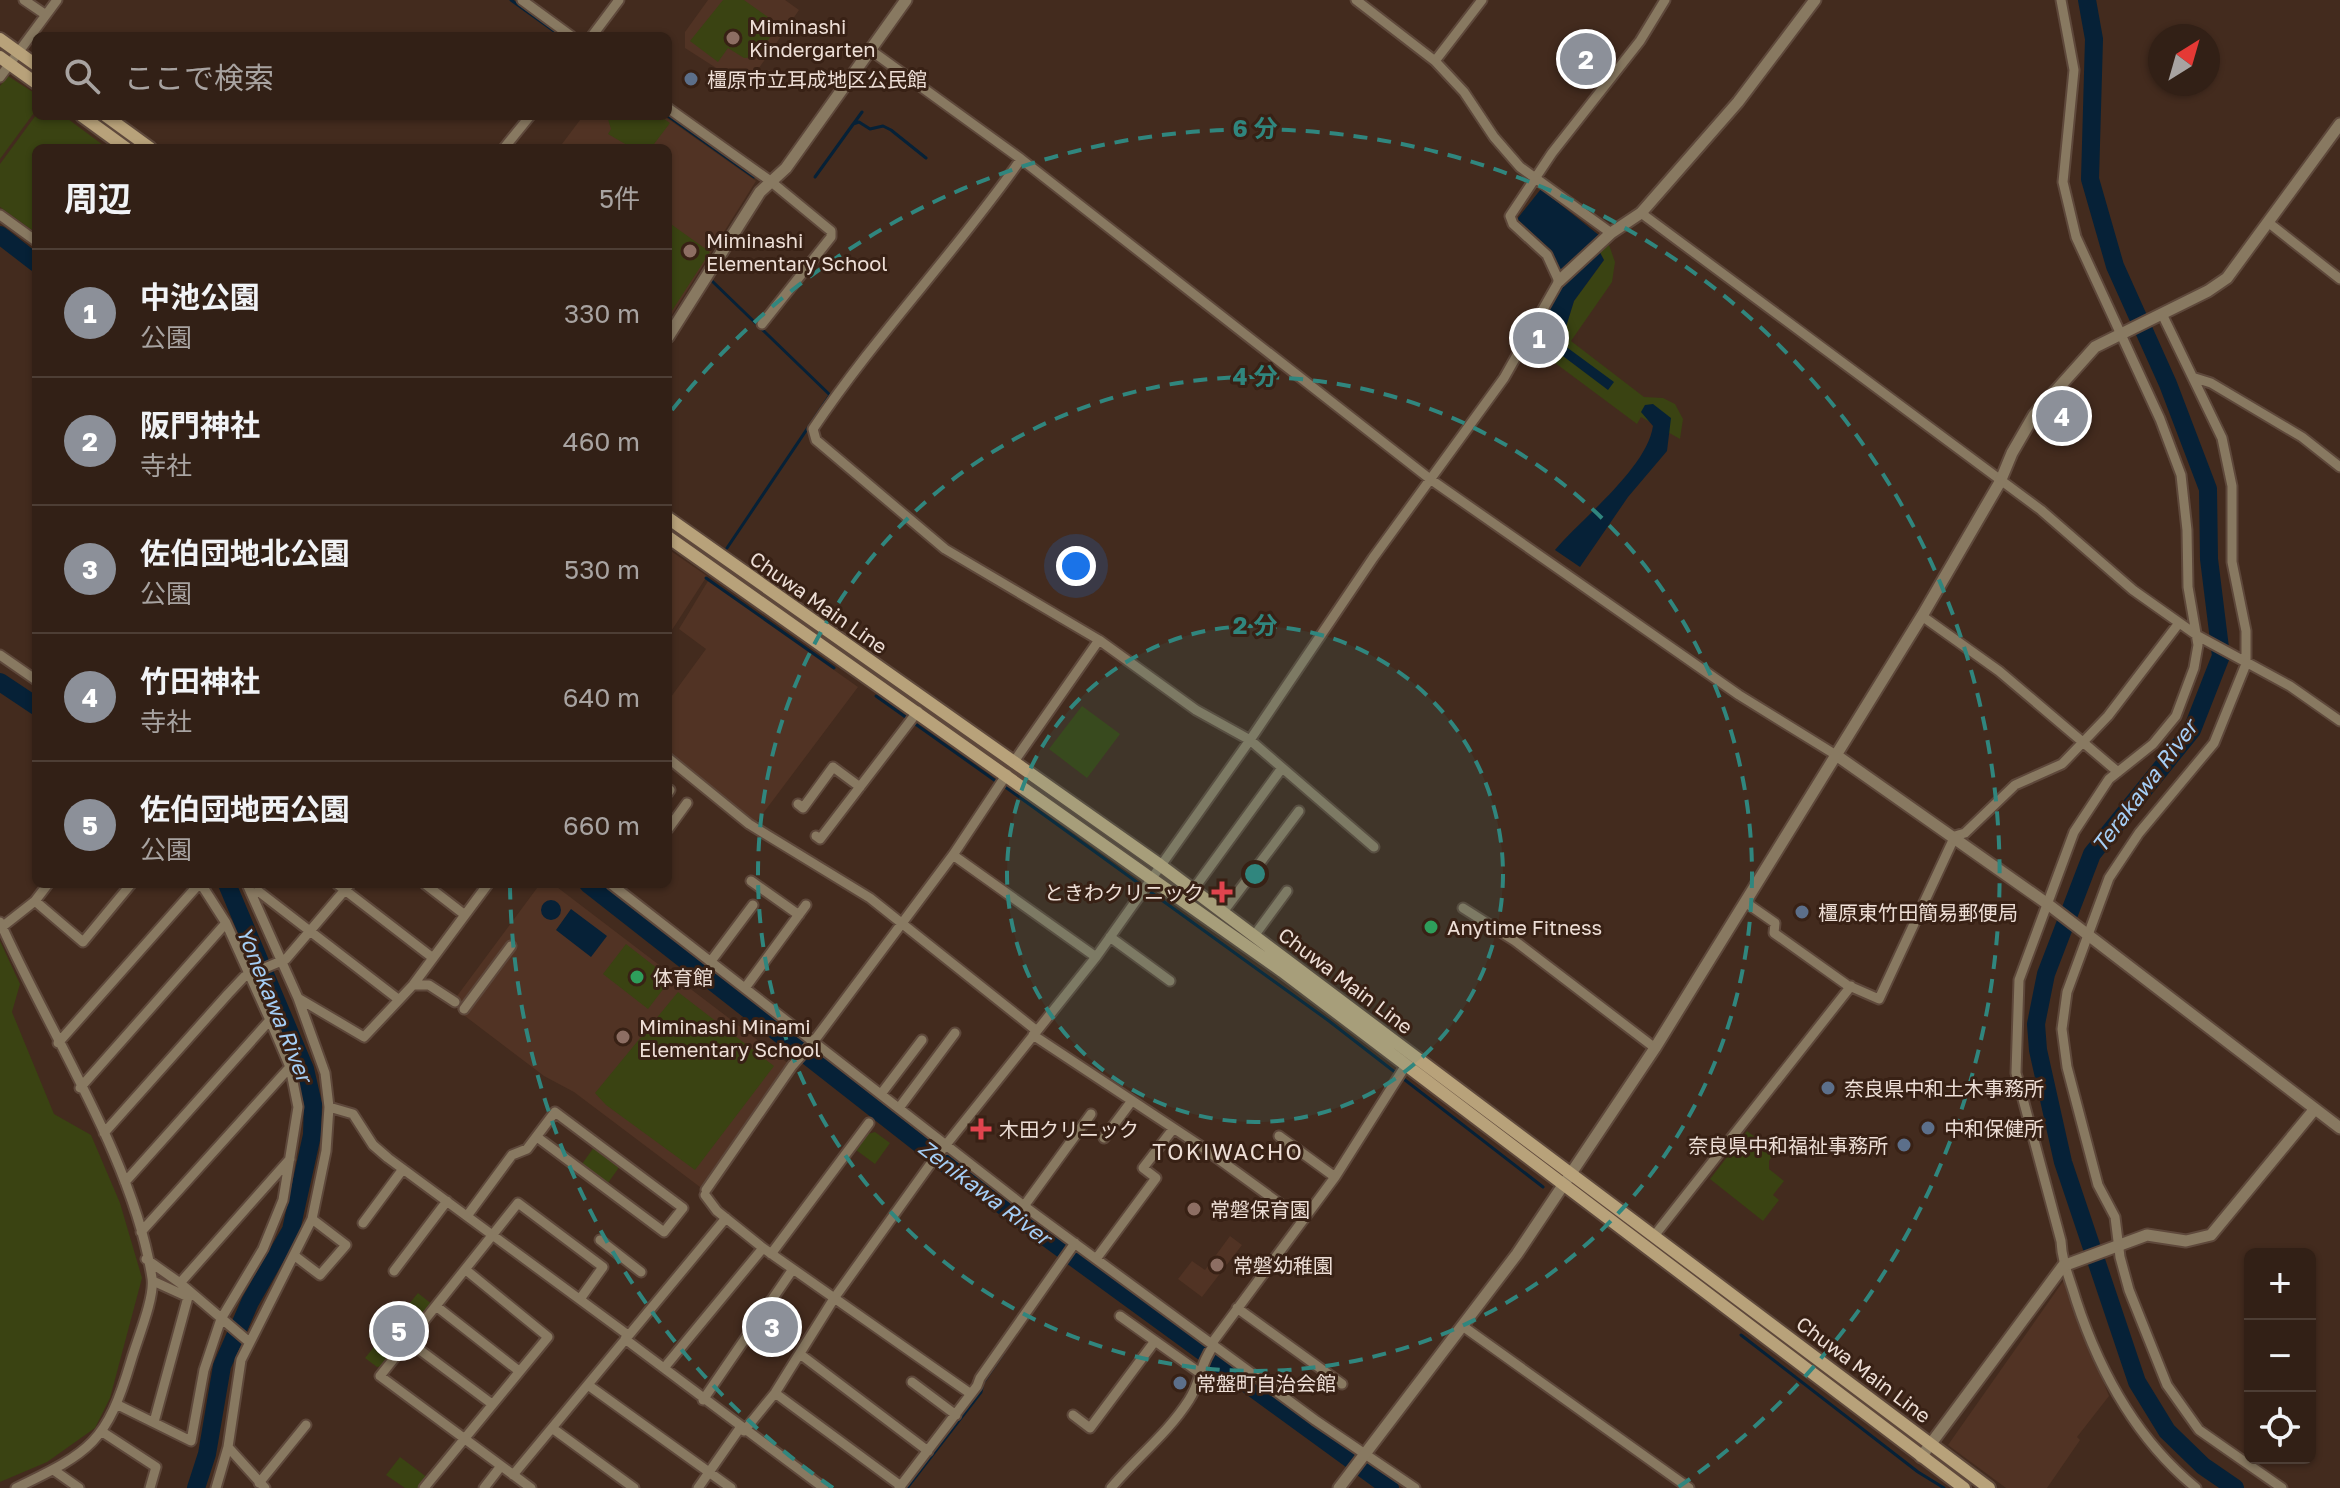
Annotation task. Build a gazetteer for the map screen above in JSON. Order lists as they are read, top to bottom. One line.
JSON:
{"streets":{"main road":["Chuwa Main Line"]},"districts":["TOKIWACHO"],"water":["Terakawa River","Yonekawa River","Zenikawa River"],"places":{"other":["Miminashi Kindergarten","橿原市立耳成地区公民館","Miminashi Elementary School","橿原東竹田簡易郵便局","Anytime Fitness","体育館","Miminashi Minami Elementary School","奈良県中和土木事務所","中和保健所","奈良県中和福祉事務所","常磐保育園","常磐幼稚園","常盤町自治会館"],"health":["ときわクリニック","木田クリニック"]},"north":"top right","page":{"pins":["2","1","4","3","5"],"search":"ここで検索","heading":["周辺","5件"],"list":[{"mark":"1","name":"中池公園","note":"公園","value":"330 m"},{"mark":"2","name":"阪門神社","note":"寺社","value":"460 m"},{"mark":"3","name":"佐伯団地北公園","note":"公園","value":"530 m"},{"mark":"4","name":"竹田神社","note":"寺社","value":"640 m"},{"mark":"5","name":"佐伯団地西公園","note":"公園","value":"660 m"}],"map_buttons":["+","−"]},"rings":["6 分","4 分","2 分"]}
